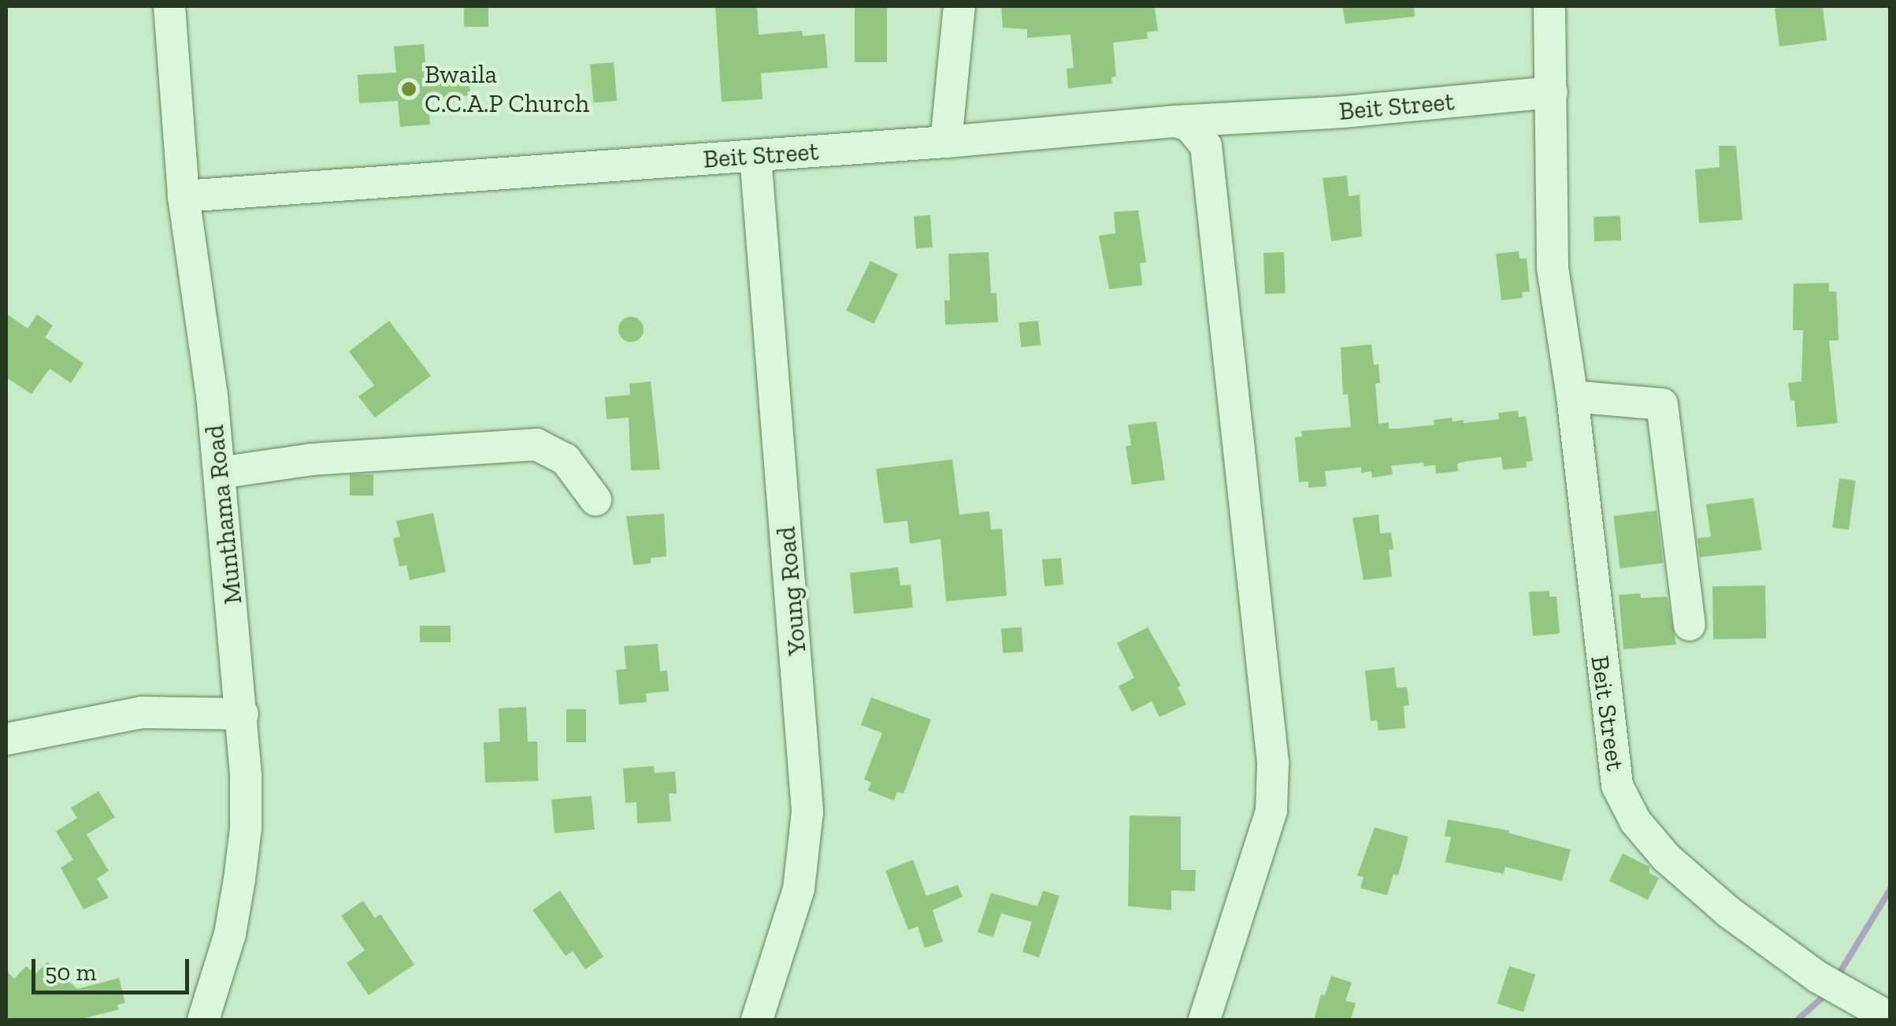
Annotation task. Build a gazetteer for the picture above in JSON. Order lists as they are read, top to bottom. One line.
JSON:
{"streets":{"street":["Beit Street","Munthama Road","Young Road"]},"crossings":[["Beit Street","Munthama Road"],["Beit Street","Young Road"]],"places":["Bwaila C.C.A.P Church"],"scale_bar":"50 m"}
